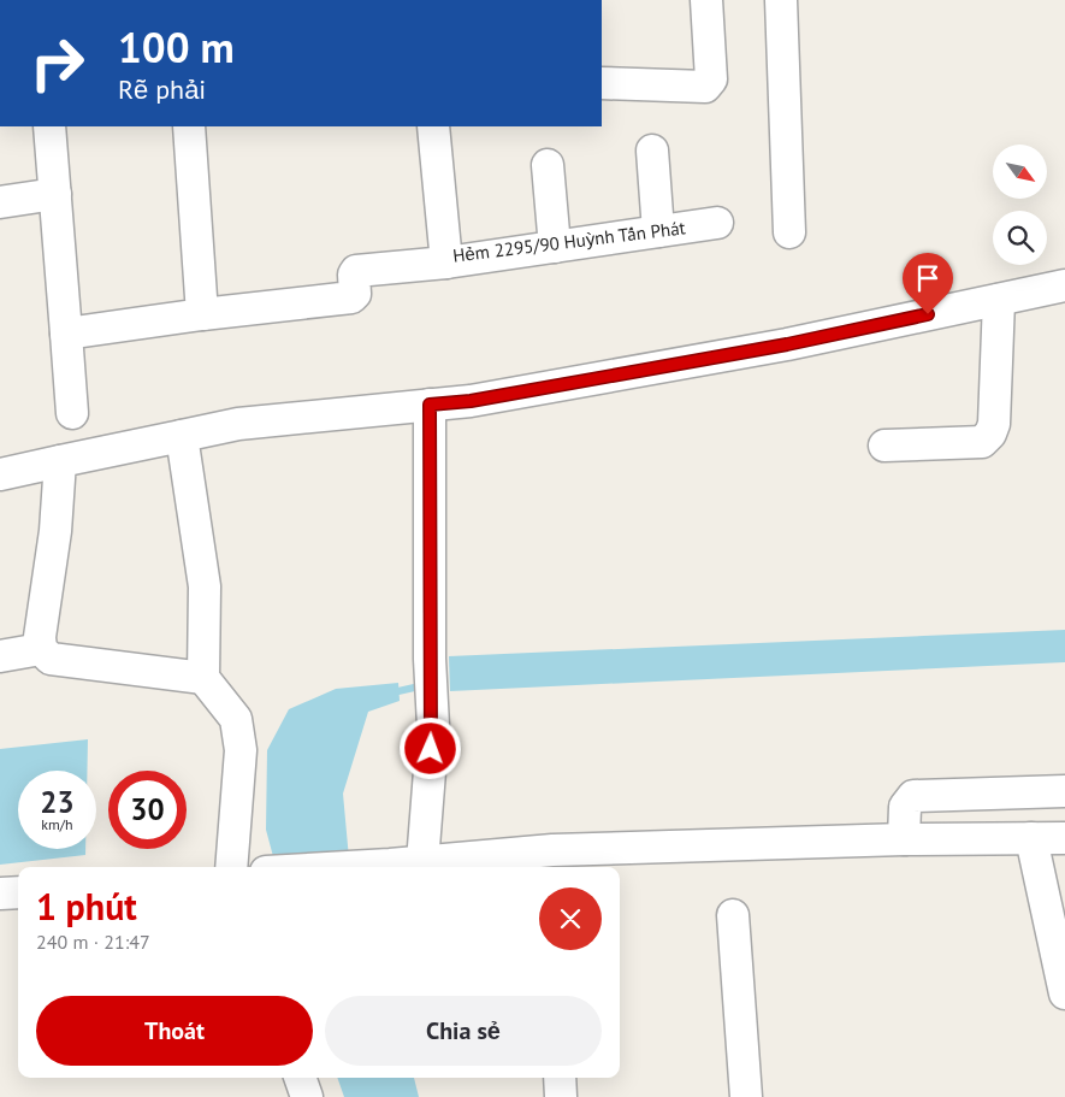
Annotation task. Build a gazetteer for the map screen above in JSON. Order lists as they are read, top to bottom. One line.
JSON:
{"streets":{"street":["Hẻm 2295/90 Huỳnh Tấn Phát"]},"north":"bottom right","page":{"turn":["100 m","Rẽ phải"],"speed":"23 km/h","limit":"30","heading":["1 phút","240 m · 21:47"],"buttons":["Thoát","Chia sẻ"]}}
